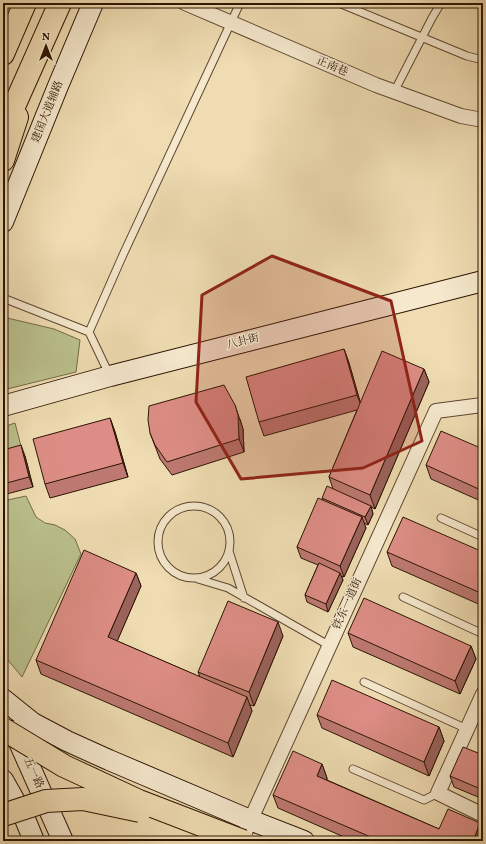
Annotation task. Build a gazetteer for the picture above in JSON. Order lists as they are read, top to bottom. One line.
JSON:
{"streets":{"main road":["建国大道辅路","八卦街","五一路"],"street":["正南巷","铁东一道街"]},"north":"top"}
